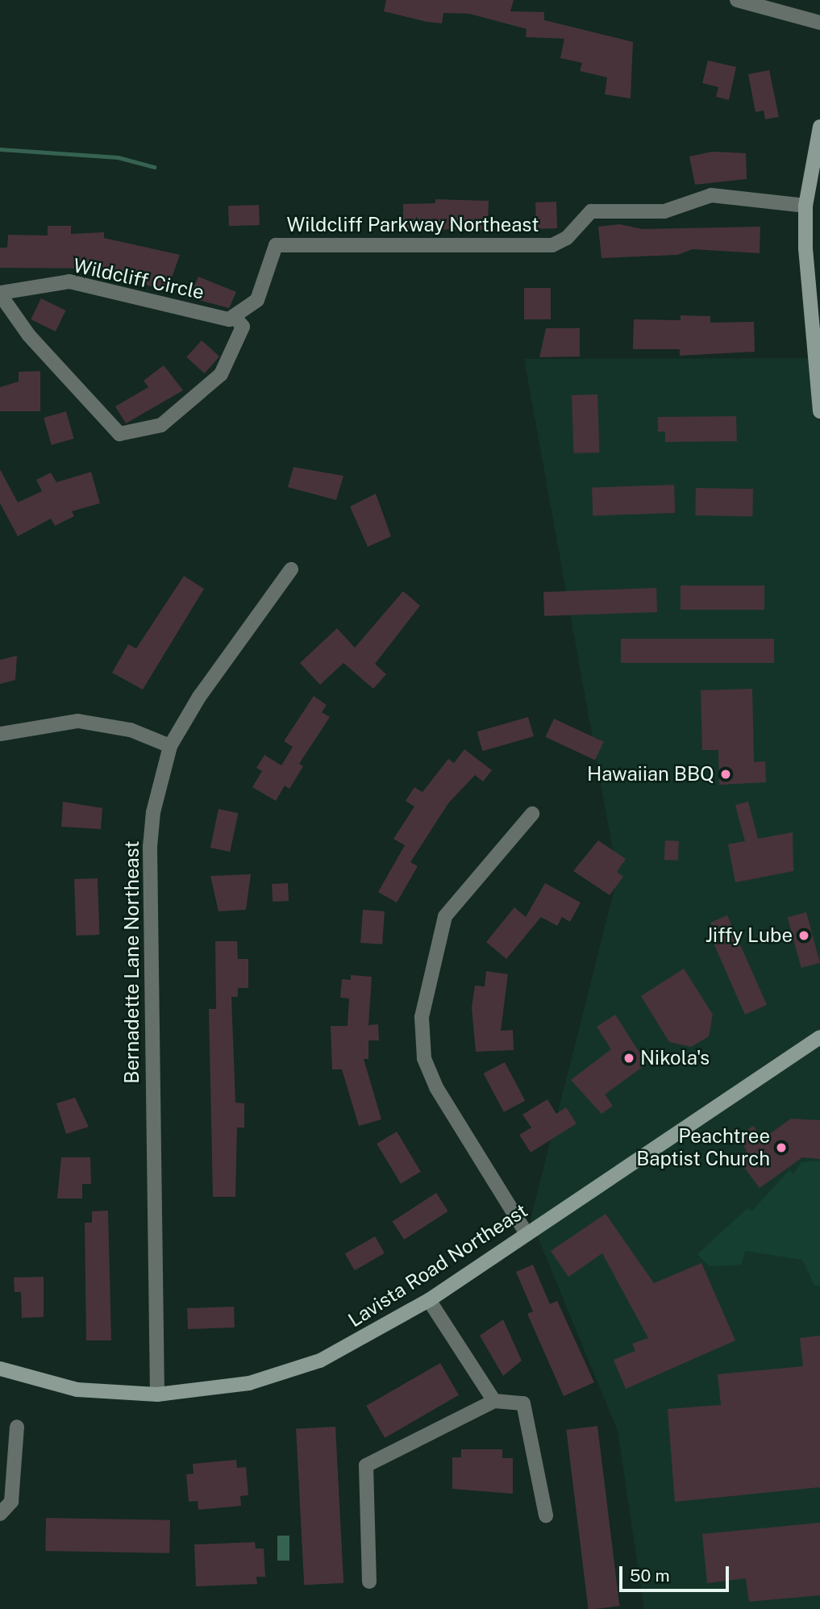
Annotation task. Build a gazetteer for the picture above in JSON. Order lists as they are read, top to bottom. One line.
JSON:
{"streets":{"main road":["Lavista Road Northeast"],"street":["Wildcliff Parkway Northeast","Wildcliff Circle","Bernadette Lane Northeast"]},"crossings":[["Wildcliff Parkway Northeast","Wildcliff Circle"],["Bernadette Lane Northeast","Lavista Road Northeast"]],"places":["Hawaiian BBQ","Jiffy Lube","Nikola's","Peachtree Baptist Church"],"scale_bar":"50 m"}
